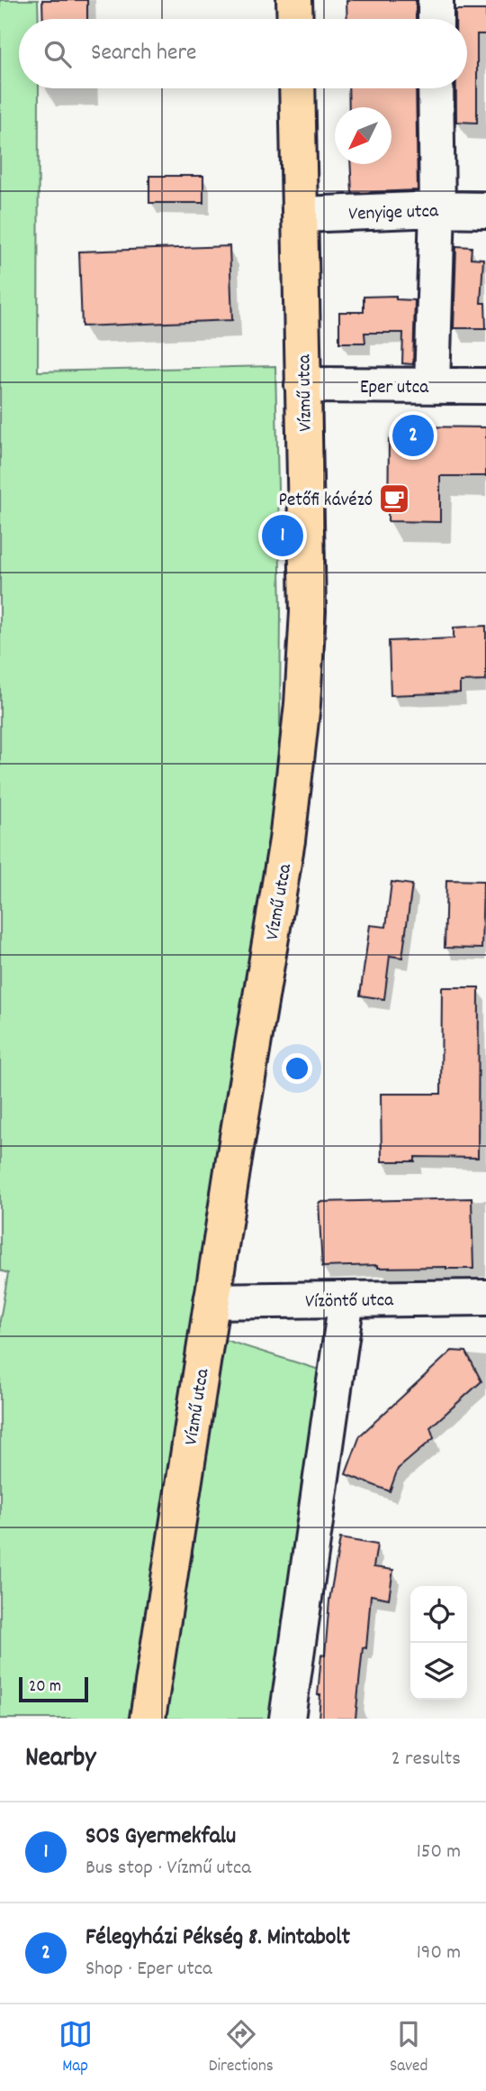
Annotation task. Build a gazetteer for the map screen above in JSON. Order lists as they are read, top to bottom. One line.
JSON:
{"streets":{"main road":["Vízmű utca"],"street":["Venyige utca","Eper utca","Vízöntő utca"]},"crossings":[["Venyige utca","Vízmű utca"],["Eper utca","Vízmű utca"],["Vízmű utca","Vízöntő utca"]],"places":{"cafe":["Petőfi kávézó"]},"scale_bar":"20 m","north":"bottom left","page":{"search":"Search here","pins":["2","1"],"scale":"20 m","heading":["Nearby","2 results"],"list":[{"mark":"1","name":"SOS Gyermekfalu","note":"Bus stop · Vízmű utca","value":"150 m"},{"mark":"2","name":"Félegyházi Pékség 8. Mintabolt","note":"Shop · Eper utca","value":"190 m"}],"nav":["Map","Directions","Saved"]}}
